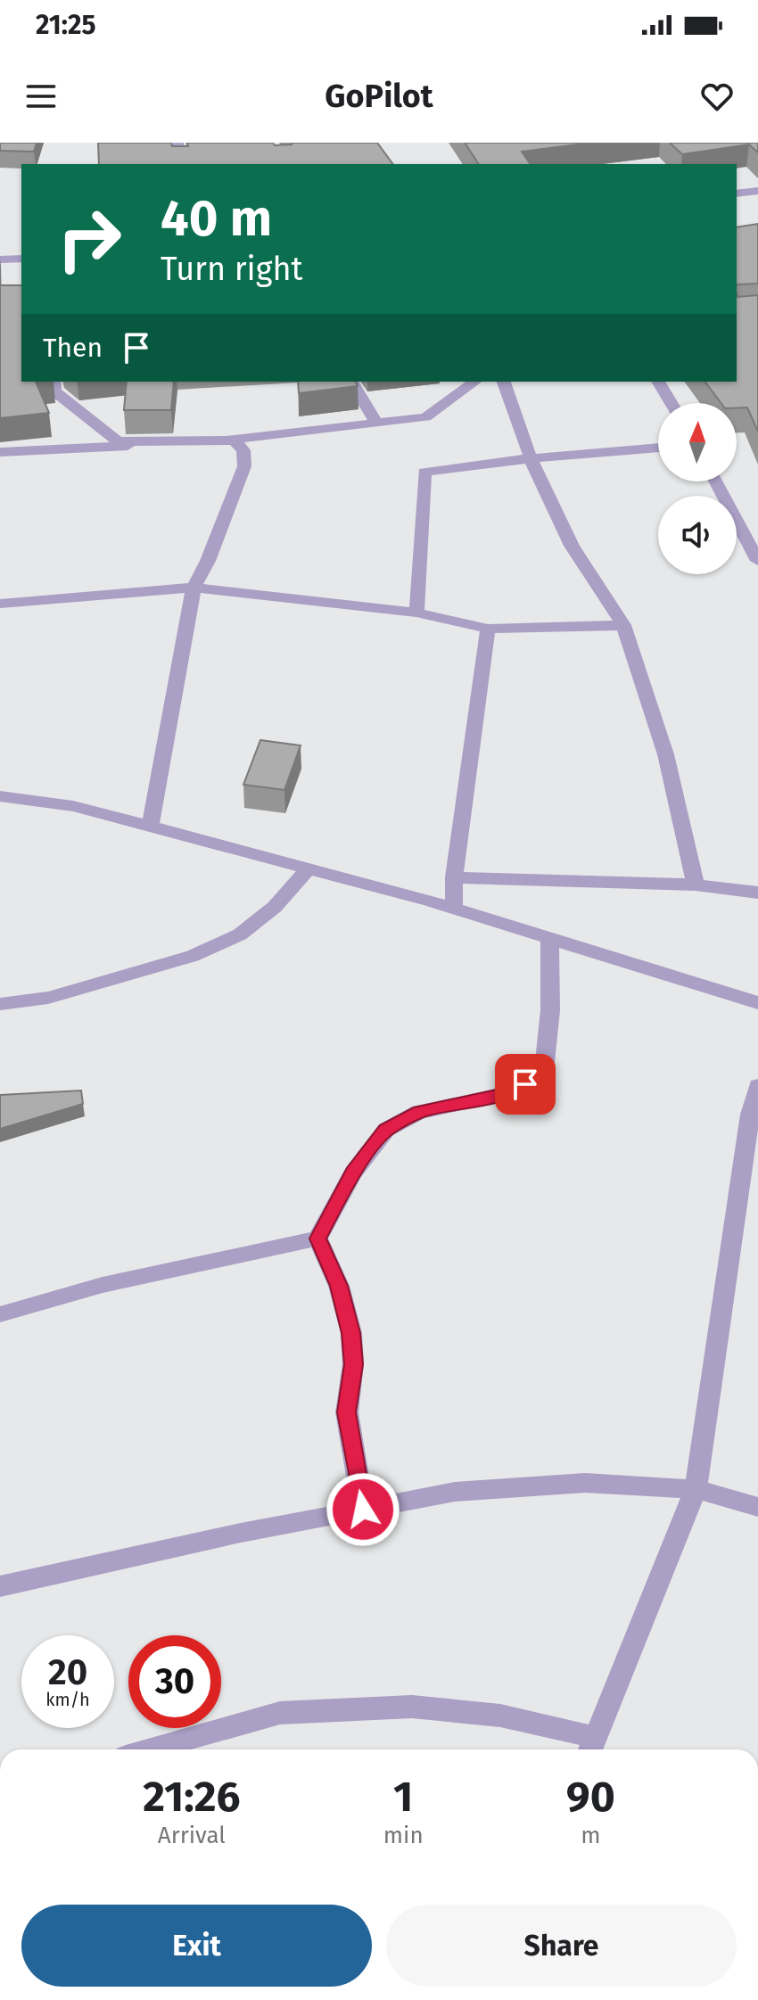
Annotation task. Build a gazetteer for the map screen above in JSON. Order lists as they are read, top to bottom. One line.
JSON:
{"north":"top","page":{"status":"21:25","header":"GoPilot","turn":["40 m","Turn right"],"then":"Then","speed":"20 km/h","limit":"30","eta":["21:26","Arrival","1","min","90","m"],"buttons":["Exit","Share"]}}
